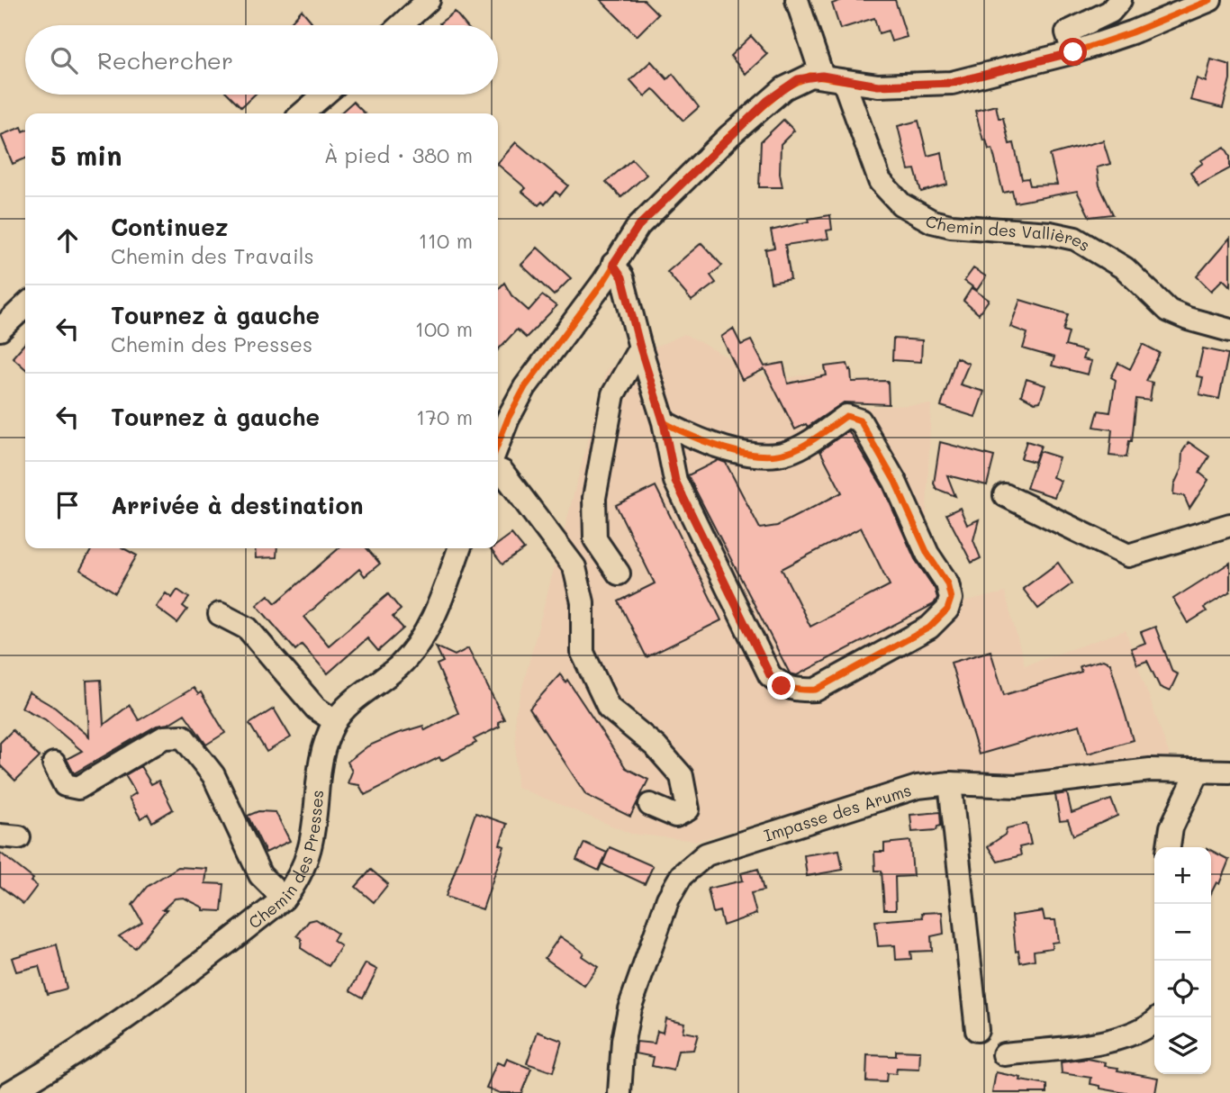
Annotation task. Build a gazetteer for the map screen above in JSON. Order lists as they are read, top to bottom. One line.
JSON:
{"streets":{"street":["Chemin des Vallières","Impasse des Arums","Chemin des Presses"]},"page":{"search":"Rechercher","heading":["5 min","À pied · 380 m"],"list":[["Continuez","Chemin des Travails","110 m"],["Tournez à gauche","Chemin des Presses","100 m"],["Tournez à gauche","170 m"],"Arrivée à destination"],"map_buttons":["+","−"]}}
